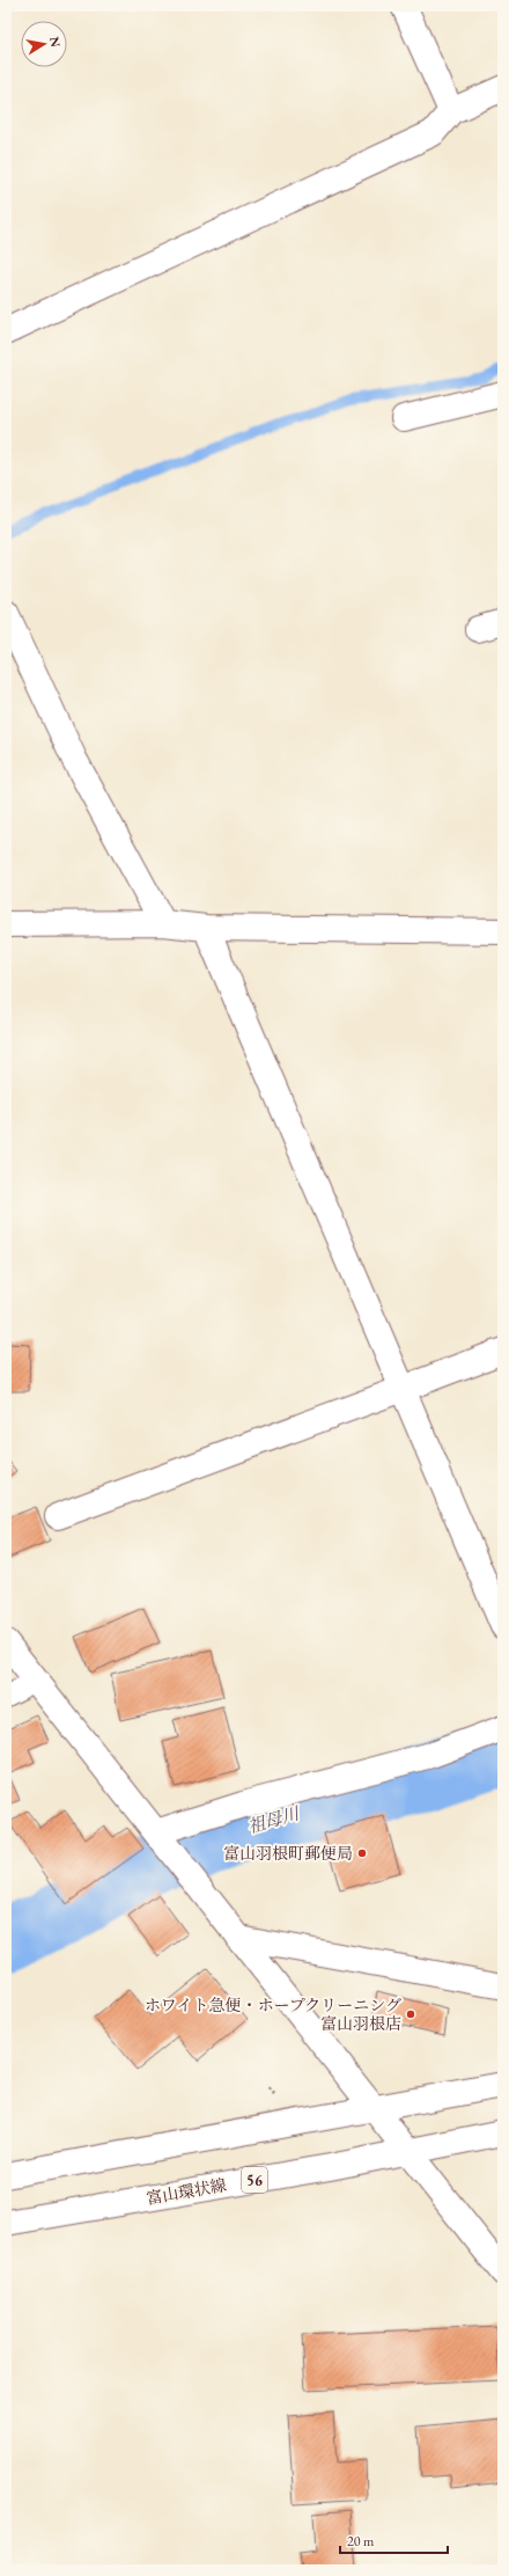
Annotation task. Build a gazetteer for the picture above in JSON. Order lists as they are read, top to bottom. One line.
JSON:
{"streets":{"street":["56","富山環状線"]},"water":["祖母川"],"places":["富山羽根町郵便局","ホワイト急便・ホープクリーニング 富山羽根店"],"scale_bar":"20 m","north":"right"}
